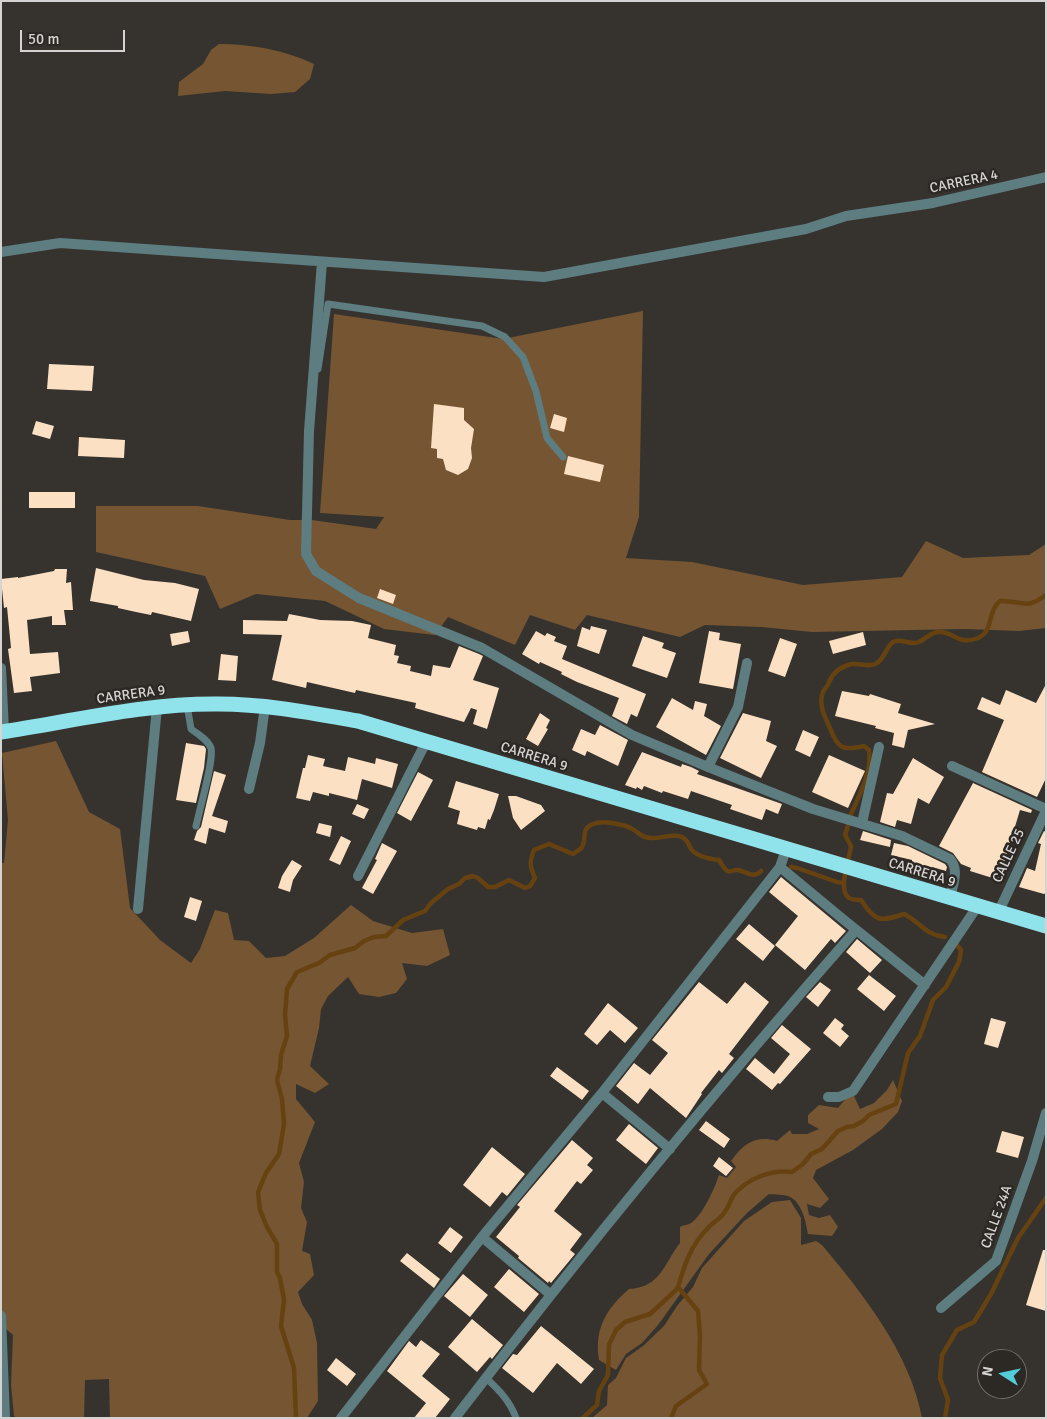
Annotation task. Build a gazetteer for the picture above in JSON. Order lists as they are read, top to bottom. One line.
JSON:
{"streets":{"highway":["CARRERA 9"],"street":["CARRERA 4","CALLE 25","CALLE 24A"]},"crossings":[["CARRERA 9","CALLE 25"]],"scale_bar":"50 m","north":"left"}
